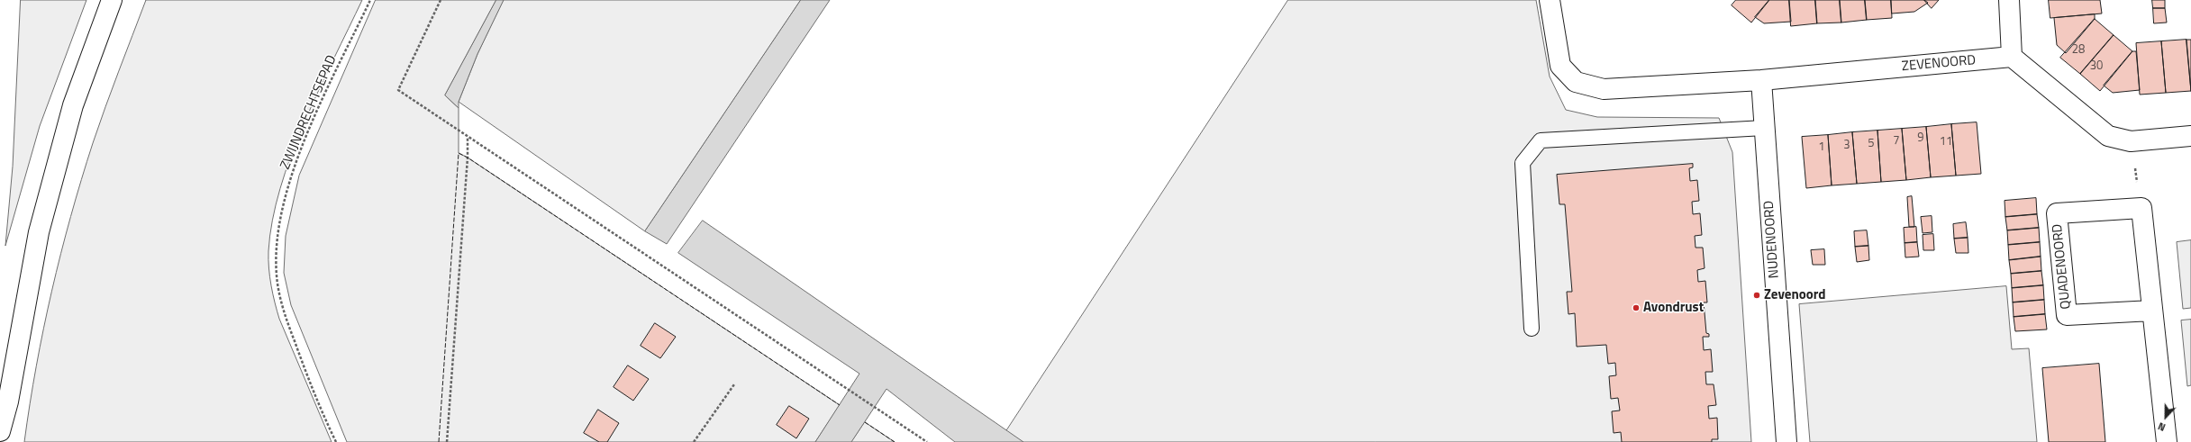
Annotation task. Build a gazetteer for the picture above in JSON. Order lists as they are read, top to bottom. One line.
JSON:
{"streets":{"main road":["ZEVENOORD","NUDENOORD","QUADENOORD"],"path":["ZWIJNDRECHTSEPAD"]},"crossings":[["ZEVENOORD","NUDENOORD"]],"places":["Zevenoord","Avondrust"],"house_numbers":["28","30","9","7","11","5","3","1"],"north":"bottom"}
